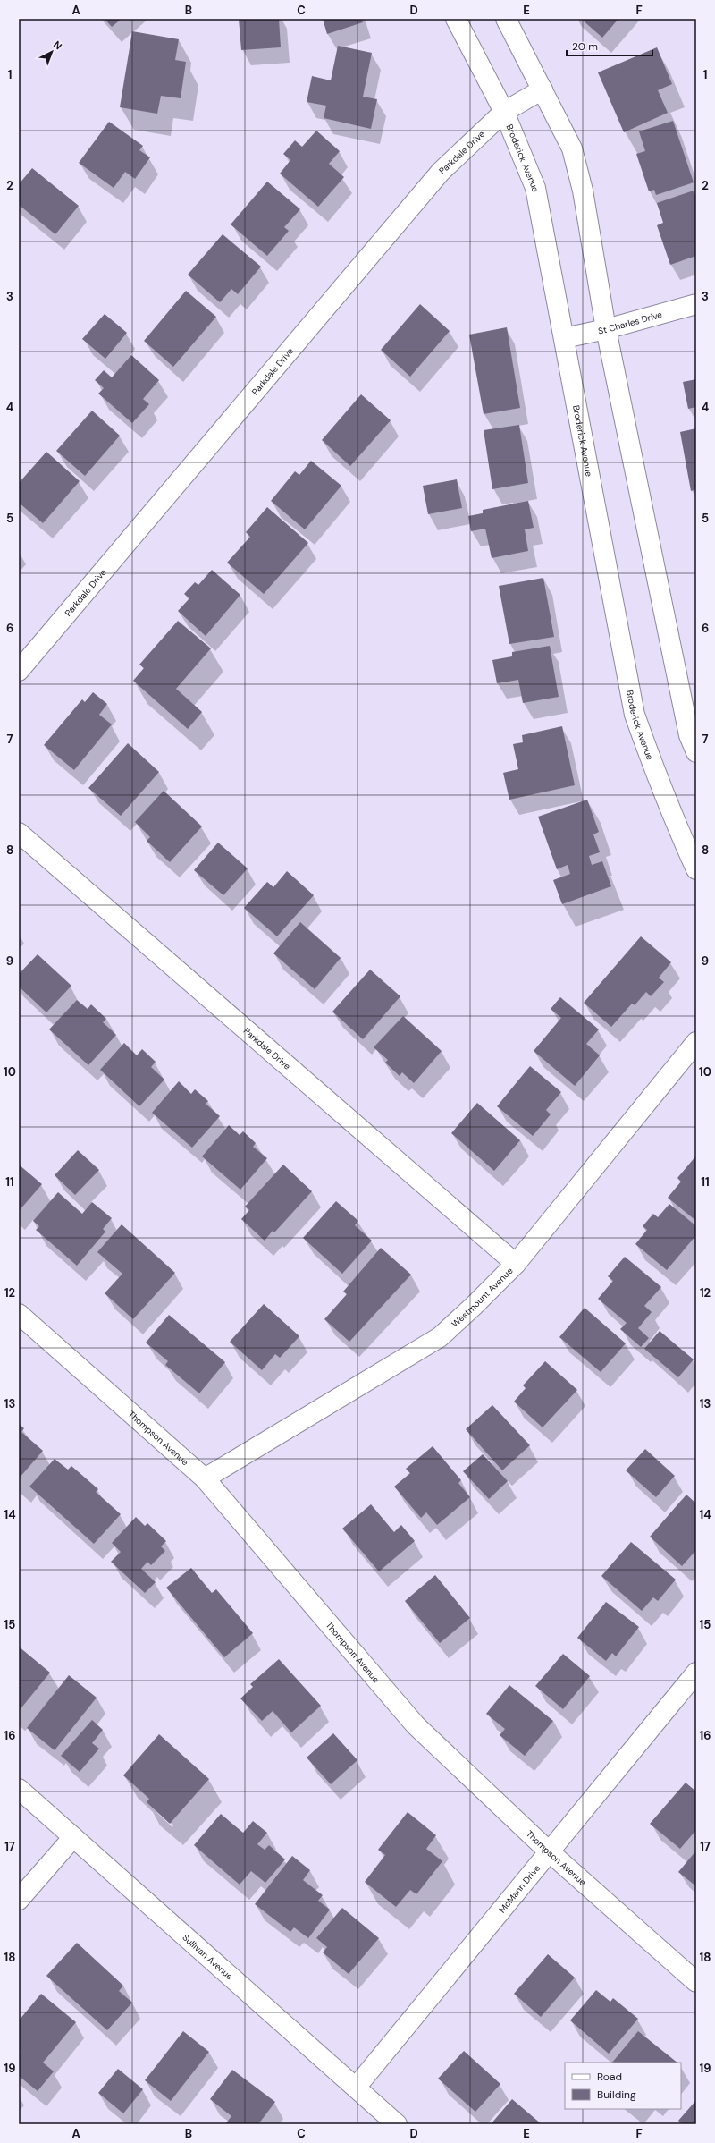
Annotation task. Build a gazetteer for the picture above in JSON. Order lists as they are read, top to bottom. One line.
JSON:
{"streets":{"street":["Parkdale Drive","Broderick Avenue","St Charles Drive","Westmount Avenue","Thompson Avenue","McMann Drive","Sullivan Avenue"]},"crossings":[["Parkdale Drive","Broderick Avenue"],["Parkdale Drive","Westmount Avenue"],["Broderick Avenue","St Charles Drive"],["Westmount Avenue","Thompson Avenue"],["Thompson Avenue","McMann Drive"],["McMann Drive","Sullivan Avenue"]],"legend":["Road","Building"],"scale_bar":"20 m","north":"top right","grid":{"columns":["A","B","C","D","E","F"],"rows":["1","2","3","4","5","6","7","8","9","10","11","12","13","14","15","16","17","18","19"]}}
